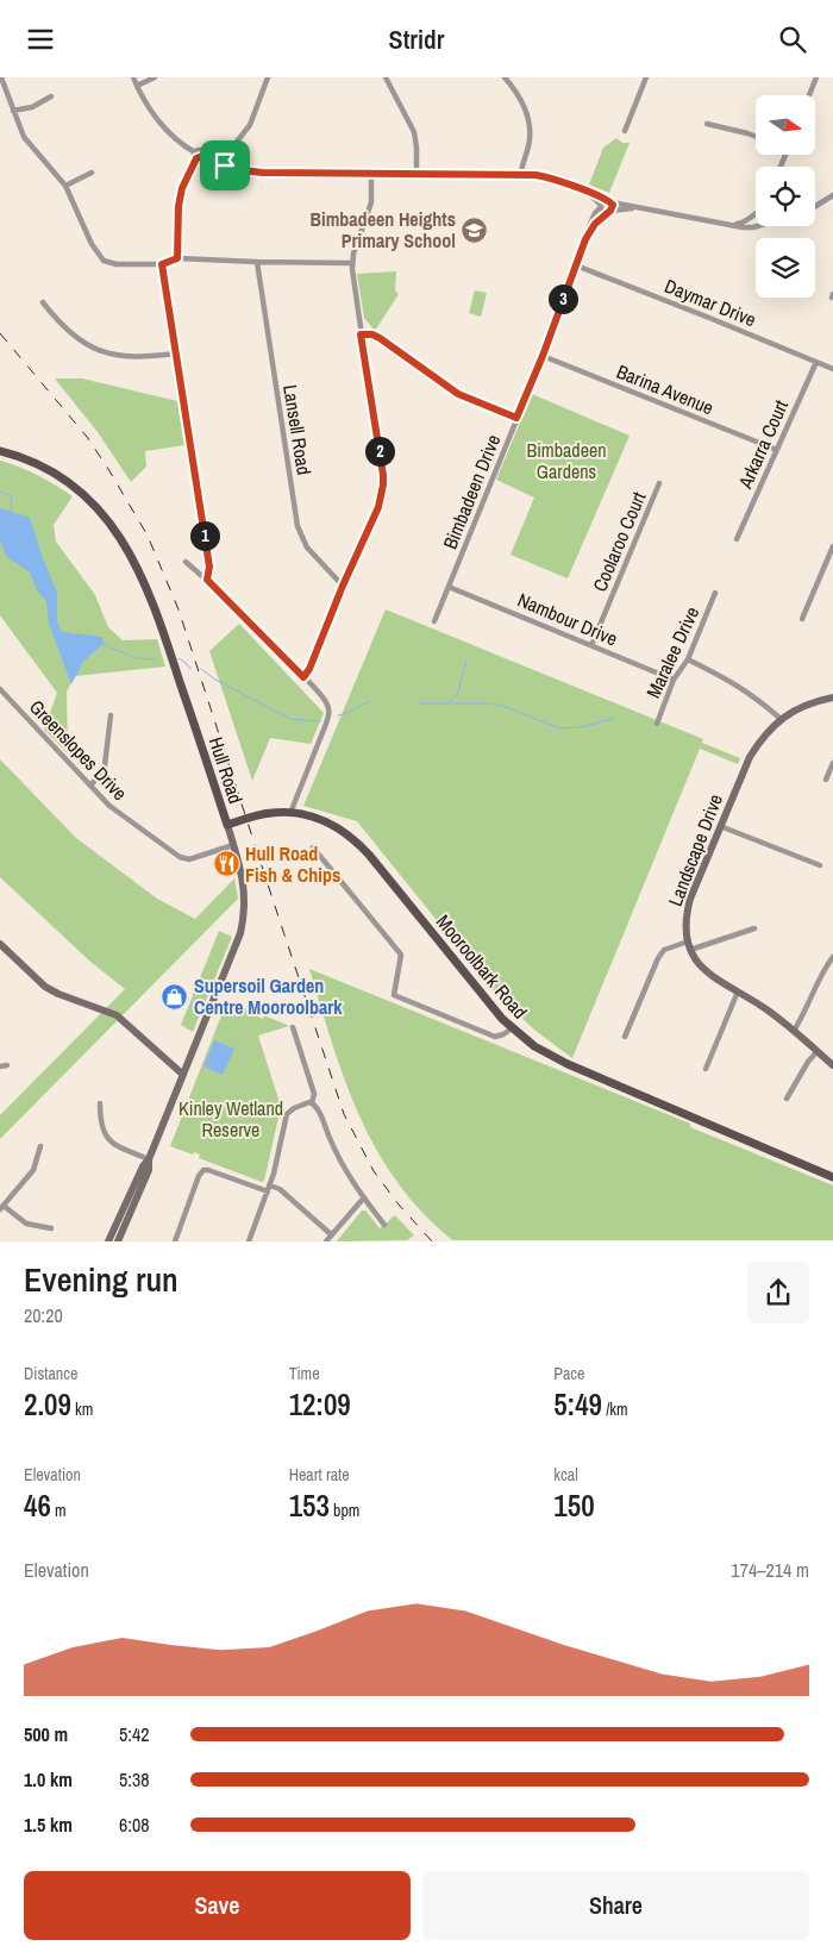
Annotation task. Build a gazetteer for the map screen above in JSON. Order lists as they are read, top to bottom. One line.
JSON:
{"streets":{"main road":["Hull Road","Mooroolbark Road"],"street":["Daymar Drive","Barina Avenue","Lansell Road","Arkarra Court","Bimbadeen Drive","Coolaroo Court","Nambour Drive","Maralee Drive","Greenslopes Drive","Landscape Drive"]},"crossings":[["Daymar Drive","Arkarra Court"],["Daymar Drive","Bimbadeen Drive"],["Barina Avenue","Arkarra Court"],["Barina Avenue","Bimbadeen Drive"],["Bimbadeen Drive","Nambour Drive"],["Coolaroo Court","Nambour Drive"],["Nambour Drive","Maralee Drive"],["Greenslopes Drive","Hull Road"],["Hull Road","Mooroolbark Road"]],"parks":["Bimbadeen Gardens","Kinley Wetland Reserve"],"places":{"school or university":["Bimbadeen Heights Primary School"],"restaurant":["Hull Road Fish & Chips"],"shop":["Supersoil Garden Centre Mooroolbark"]},"north":"right","page":{"header":"Stridr","pins":["3","2","1"],"heading":["Evening run","20:20"],"stats":[["Distance","2.09 km"],["Time","12:09"],["Pace","5:49 /km"],["Elevation","46 m"],["Heart rate","153 bpm"],["kcal","150"]],"chart":["Elevation","174–214 m"],"list":[{"name":"500 m","note":"5:42"},{"name":"1.0 km","note":"5:38"},{"name":"1.5 km","note":"6:08"}],"buttons":["Save","Share"]}}
